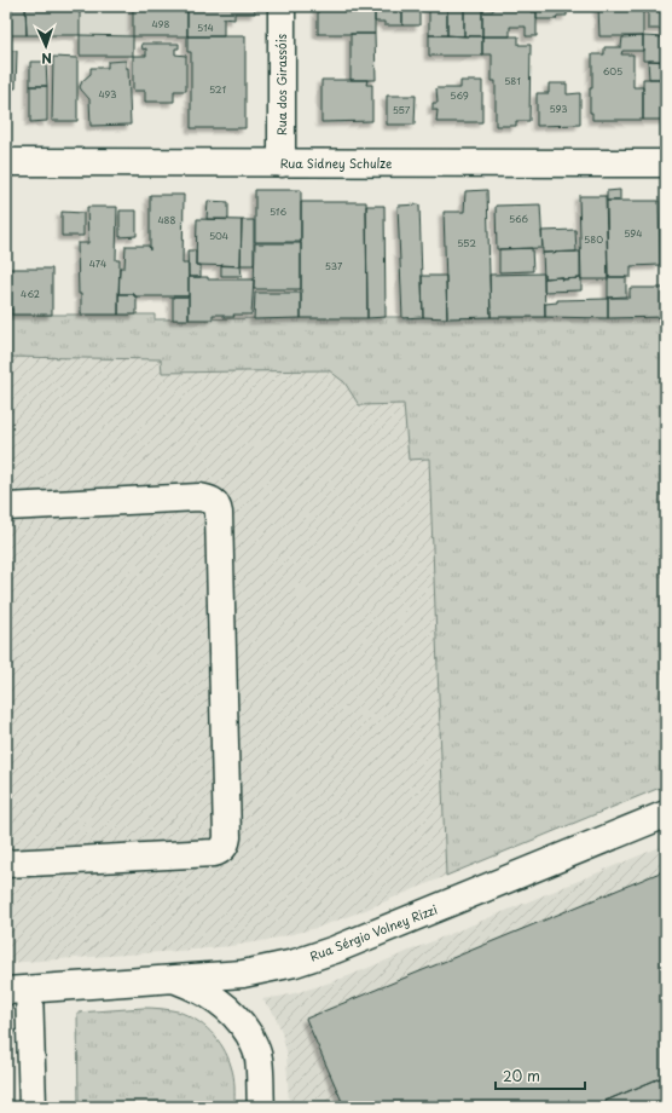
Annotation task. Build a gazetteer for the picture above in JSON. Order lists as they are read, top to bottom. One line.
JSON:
{"streets":{"main road":["Rua dos Girassóis","Rua Sidney Schulze","Rua Sérgio Volney Rizzi"]},"crossings":[["Rua dos Girassóis","Rua Sidney Schulze"]],"house_numbers":["498","514","605","581","521","493","569","593","557","516","566","488","594","504","580","552","474","537","462"],"scale_bar":"20 m","north":"bottom"}
